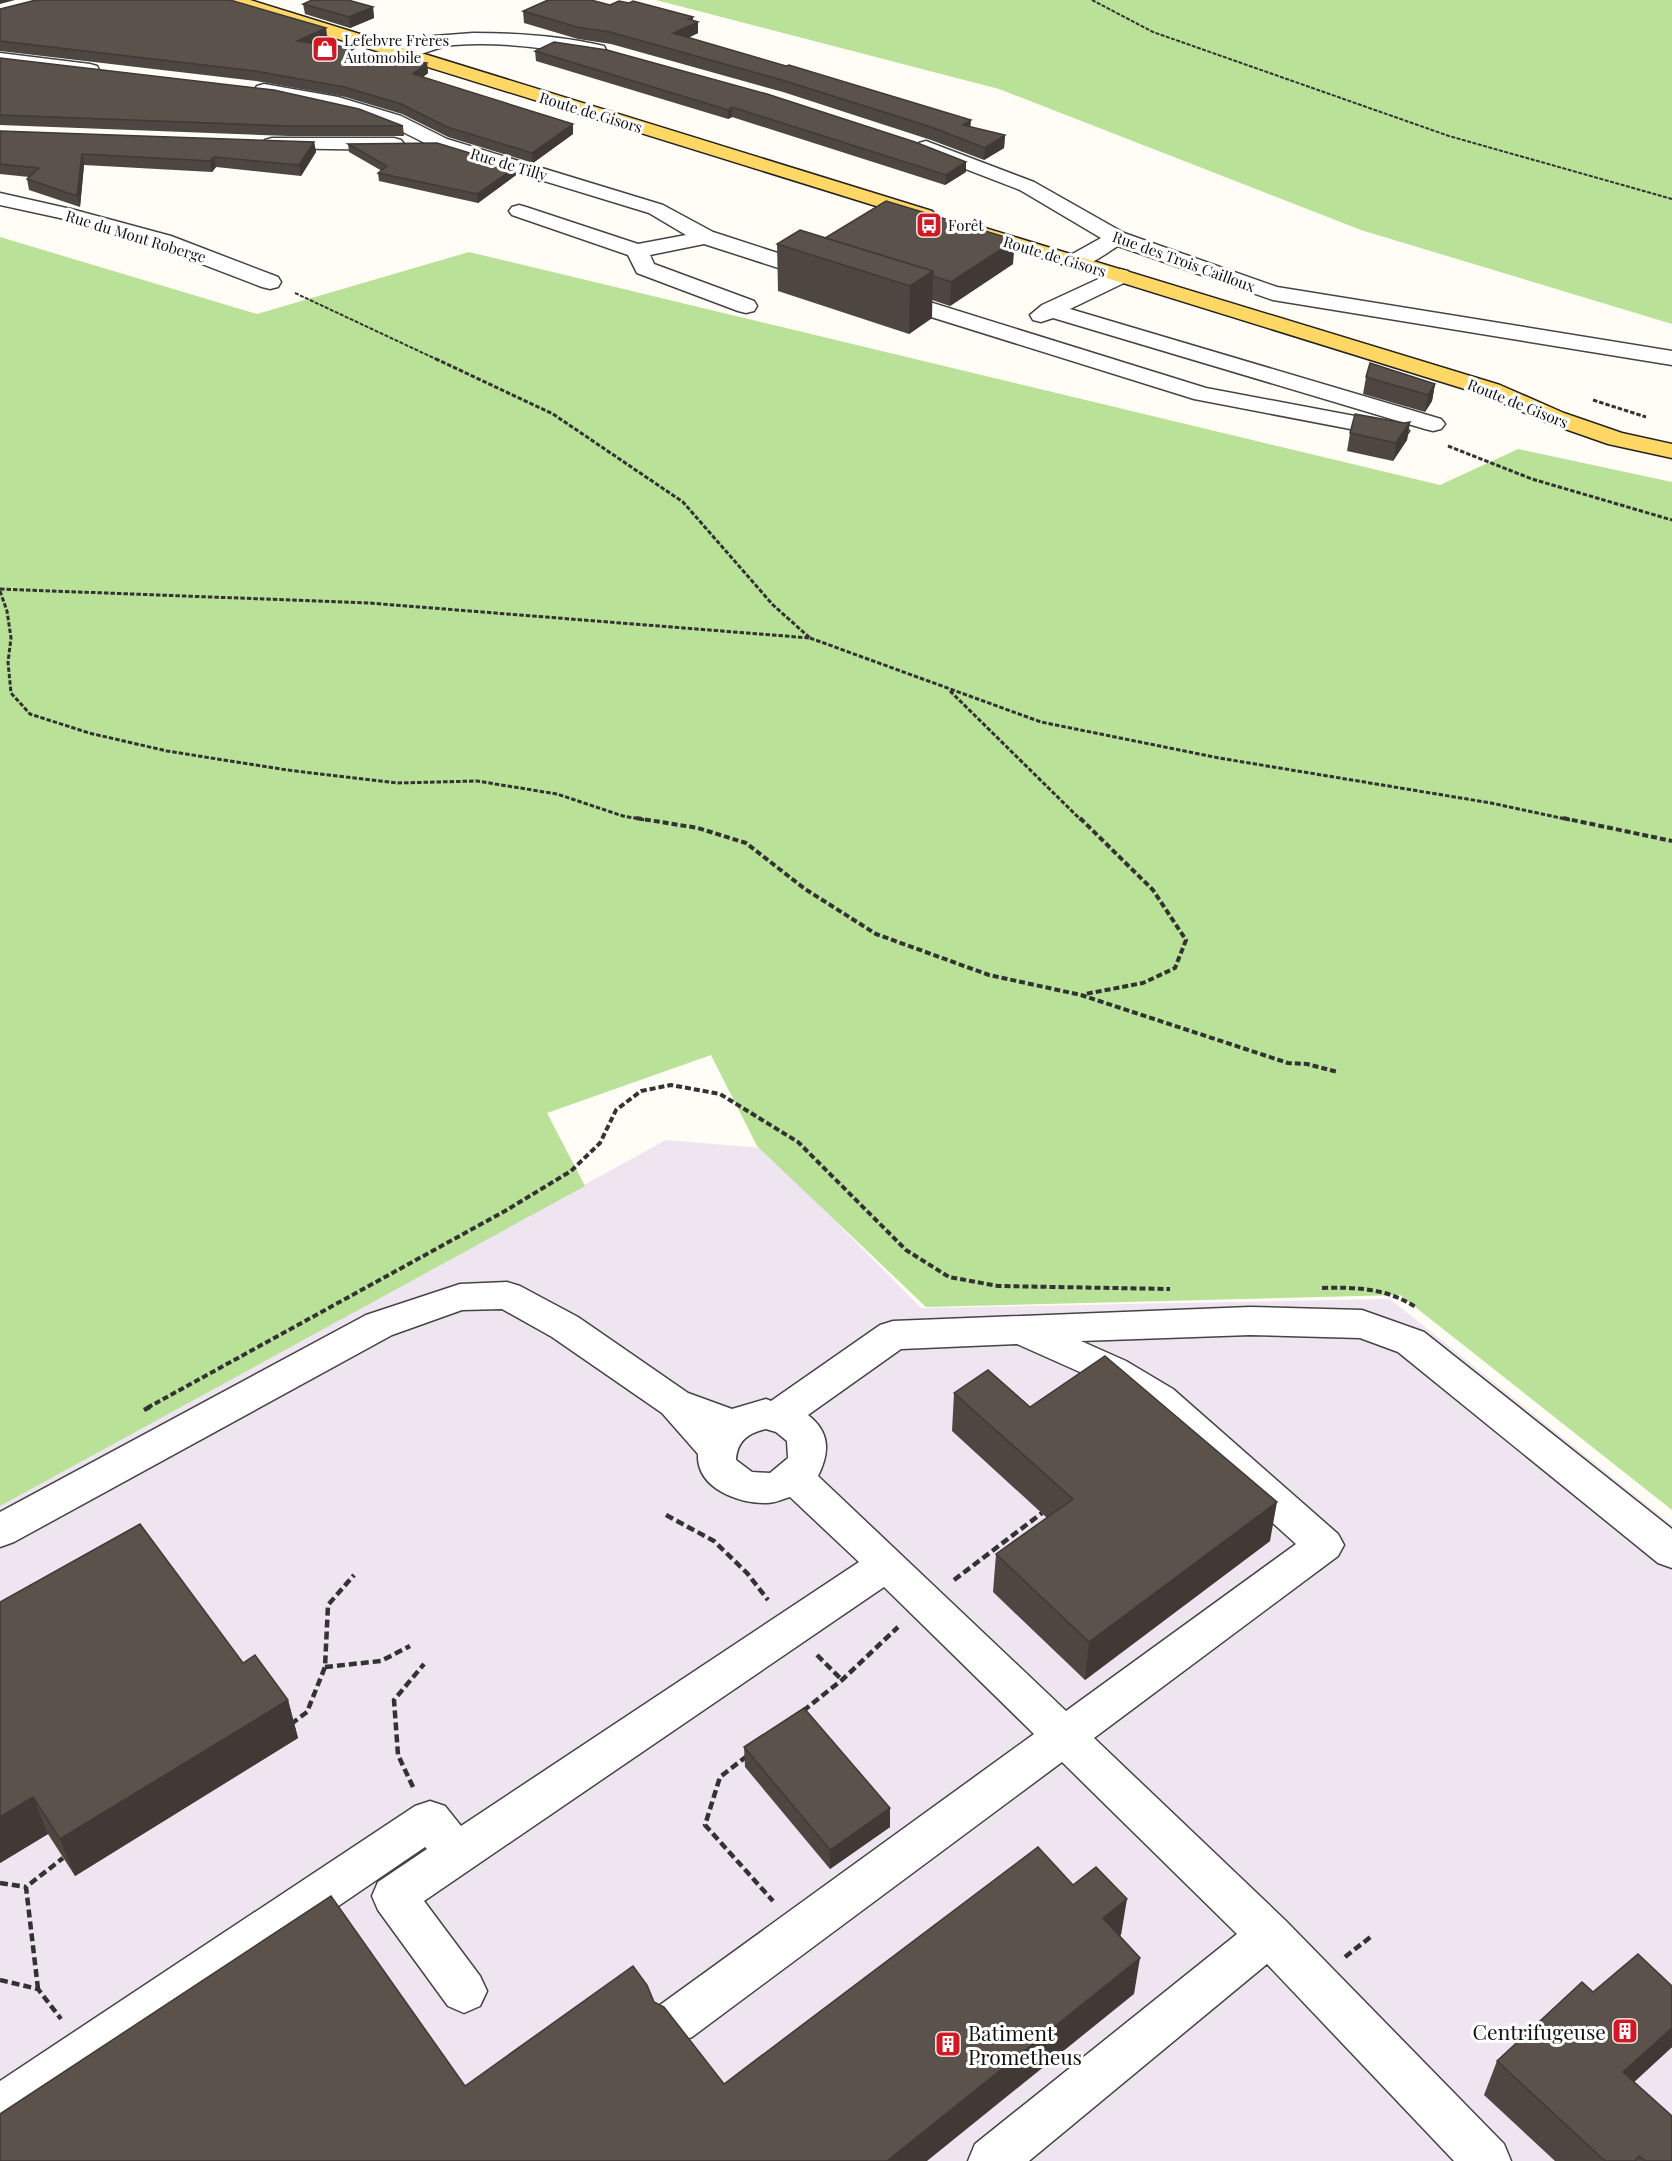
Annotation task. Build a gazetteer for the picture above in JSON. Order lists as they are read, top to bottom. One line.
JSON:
{"streets":{"main road":["Route de Gisors"],"street":["Rue de Tilly","Rue du Mont Roberge","Rue des Trois Cailloux"]},"places":{"shop":["Lefebvre Frères Automobile"],"bus stop":["Forêt"],"building":["Centrifugeuse","Batiment Prometheus"]}}
